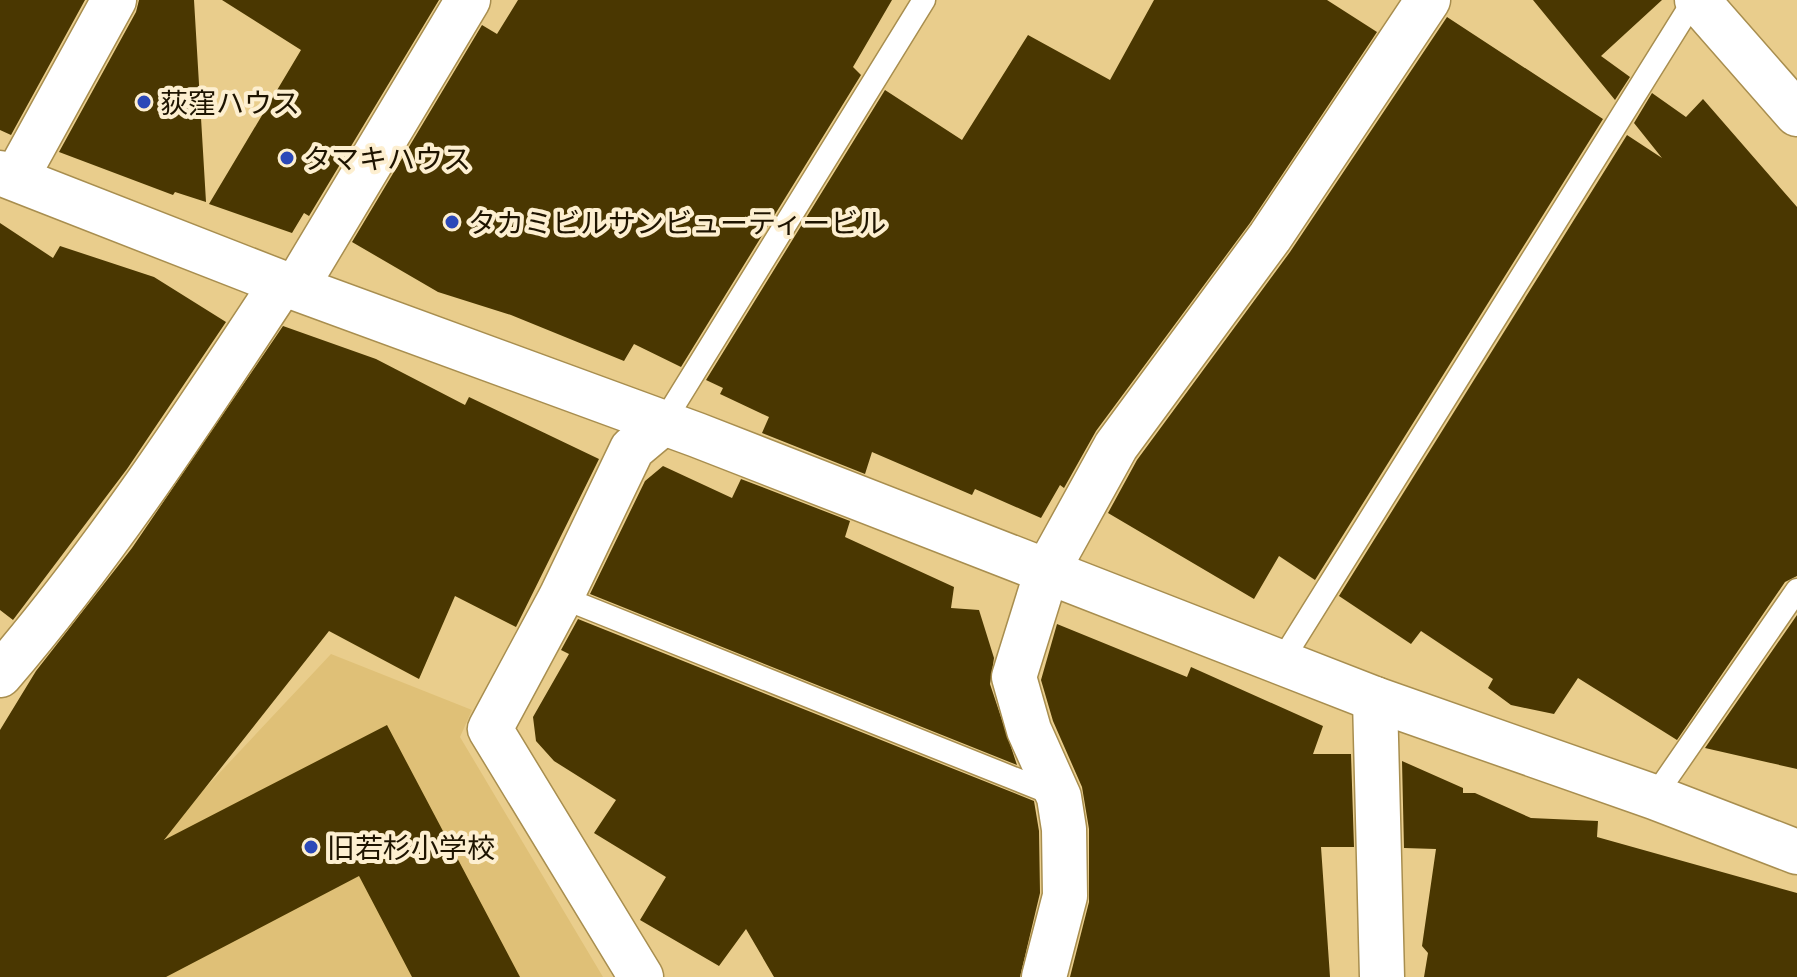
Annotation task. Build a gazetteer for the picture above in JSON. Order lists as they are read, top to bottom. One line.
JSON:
{"places":["荻窪ハウス","タマキハウス","タカミビルサンビューティービル","旧若杉小学校"]}
